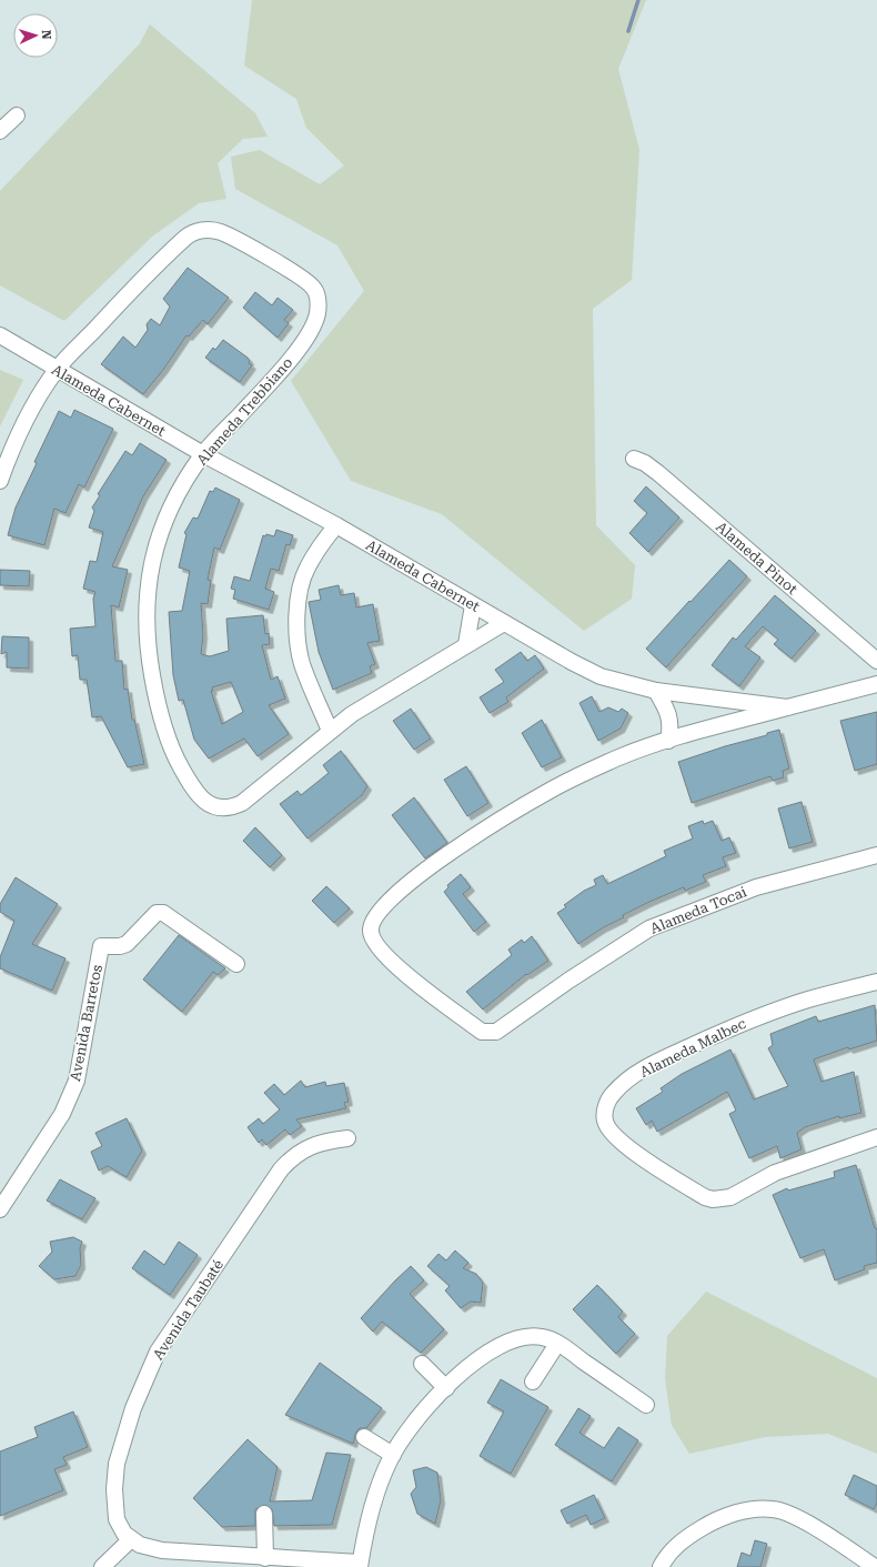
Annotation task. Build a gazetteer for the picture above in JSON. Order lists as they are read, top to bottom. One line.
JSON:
{"streets":{"street":["Alameda Cabernet","Alameda Trebbiano","Alameda Pinot","Alameda Tocai","Avenida Barretos","Alameda Malbec","Avenida Taubaté"]},"crossings":[["Alameda Cabernet","Alameda Trebbiano"],["Alameda Cabernet","Alameda Tocai"]],"north":"right"}
